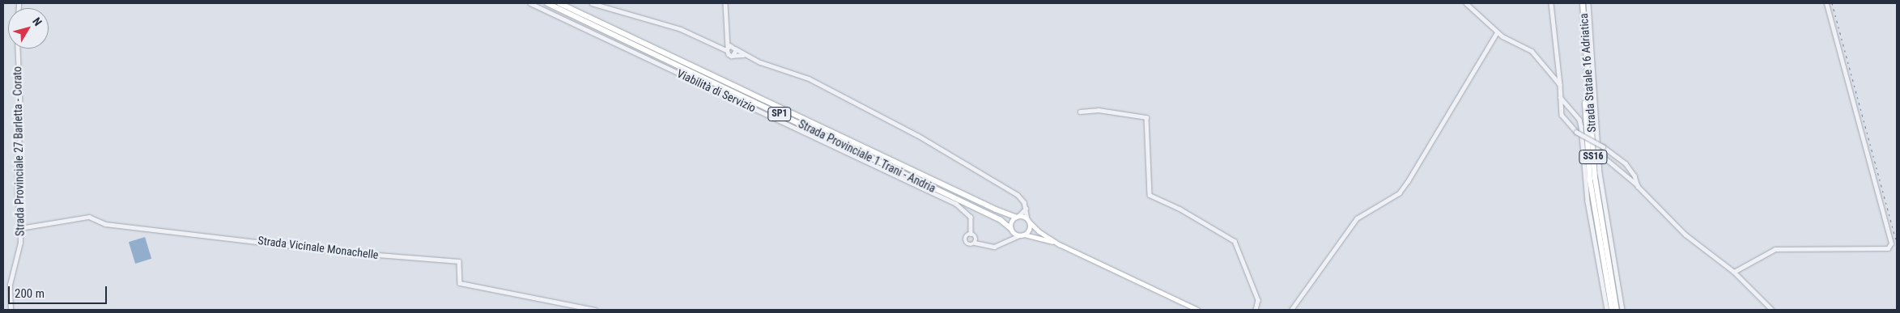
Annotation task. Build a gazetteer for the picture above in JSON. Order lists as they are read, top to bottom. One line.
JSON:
{"streets":{"highway":["Strada Statale 16 Adriatica","SP1","Strada Provinciale 1 Trani - Andria","SS16"],"street":["Viabilità di Servizio","Strada Provinciale 27 Barletta - Corato","Strada Vicinale Monachelle"]},"crossings":[["Strada Provinciale 27 Barletta - Corato","Strada Vicinale Monachelle"]],"scale_bar":"200 m","north":"top right"}
